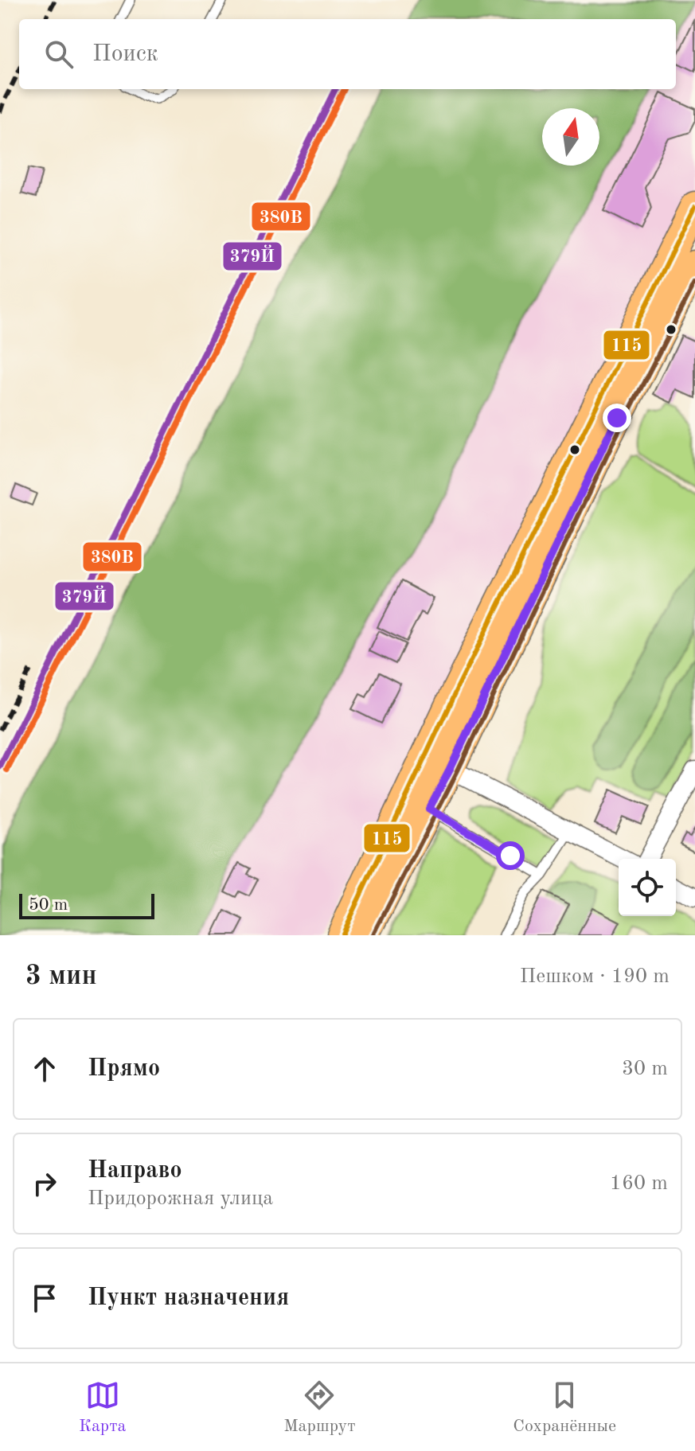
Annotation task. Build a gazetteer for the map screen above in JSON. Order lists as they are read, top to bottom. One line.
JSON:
{"lines":["transit line 379Й","transit line 380В","transit line 115"],"scale_bar":"50 m","north":"top","page":{"search":"Поиск","scale":"50 m","heading":["3 мин","Пешком · 190 m"],"list":[["Прямо","30 m"],["Направо","Придорожная улица","160 m"],"Пункт назначения"],"nav":["Карта","Маршрут","Сохранённые"]}}
